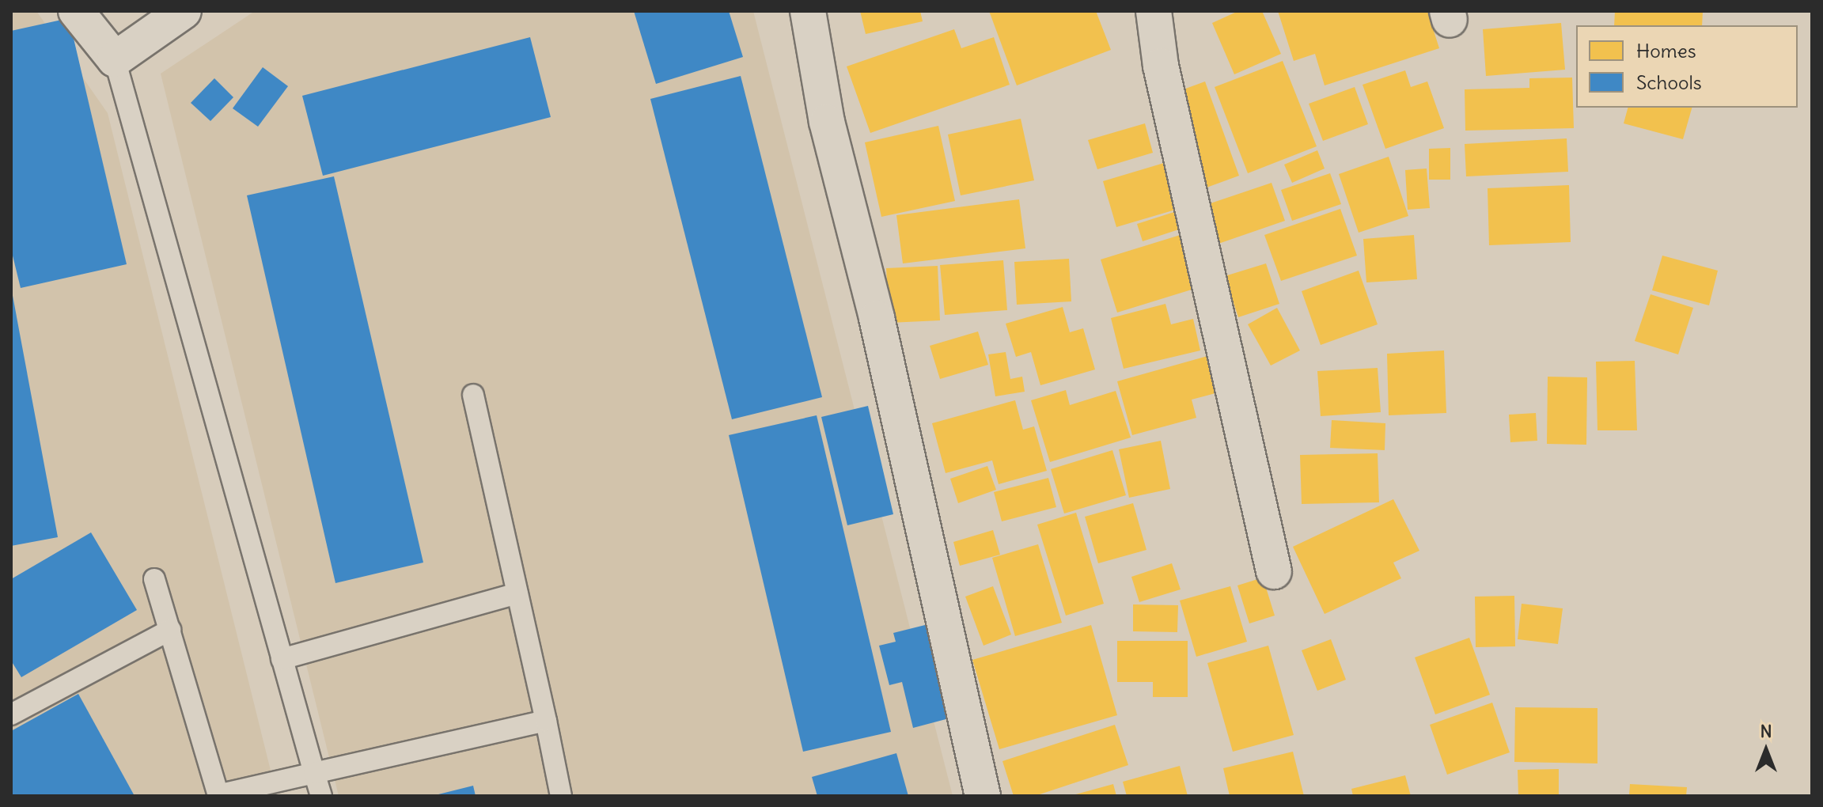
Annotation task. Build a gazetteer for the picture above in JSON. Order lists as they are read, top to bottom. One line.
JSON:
{"legend":["Homes","Schools"],"north":"top"}
